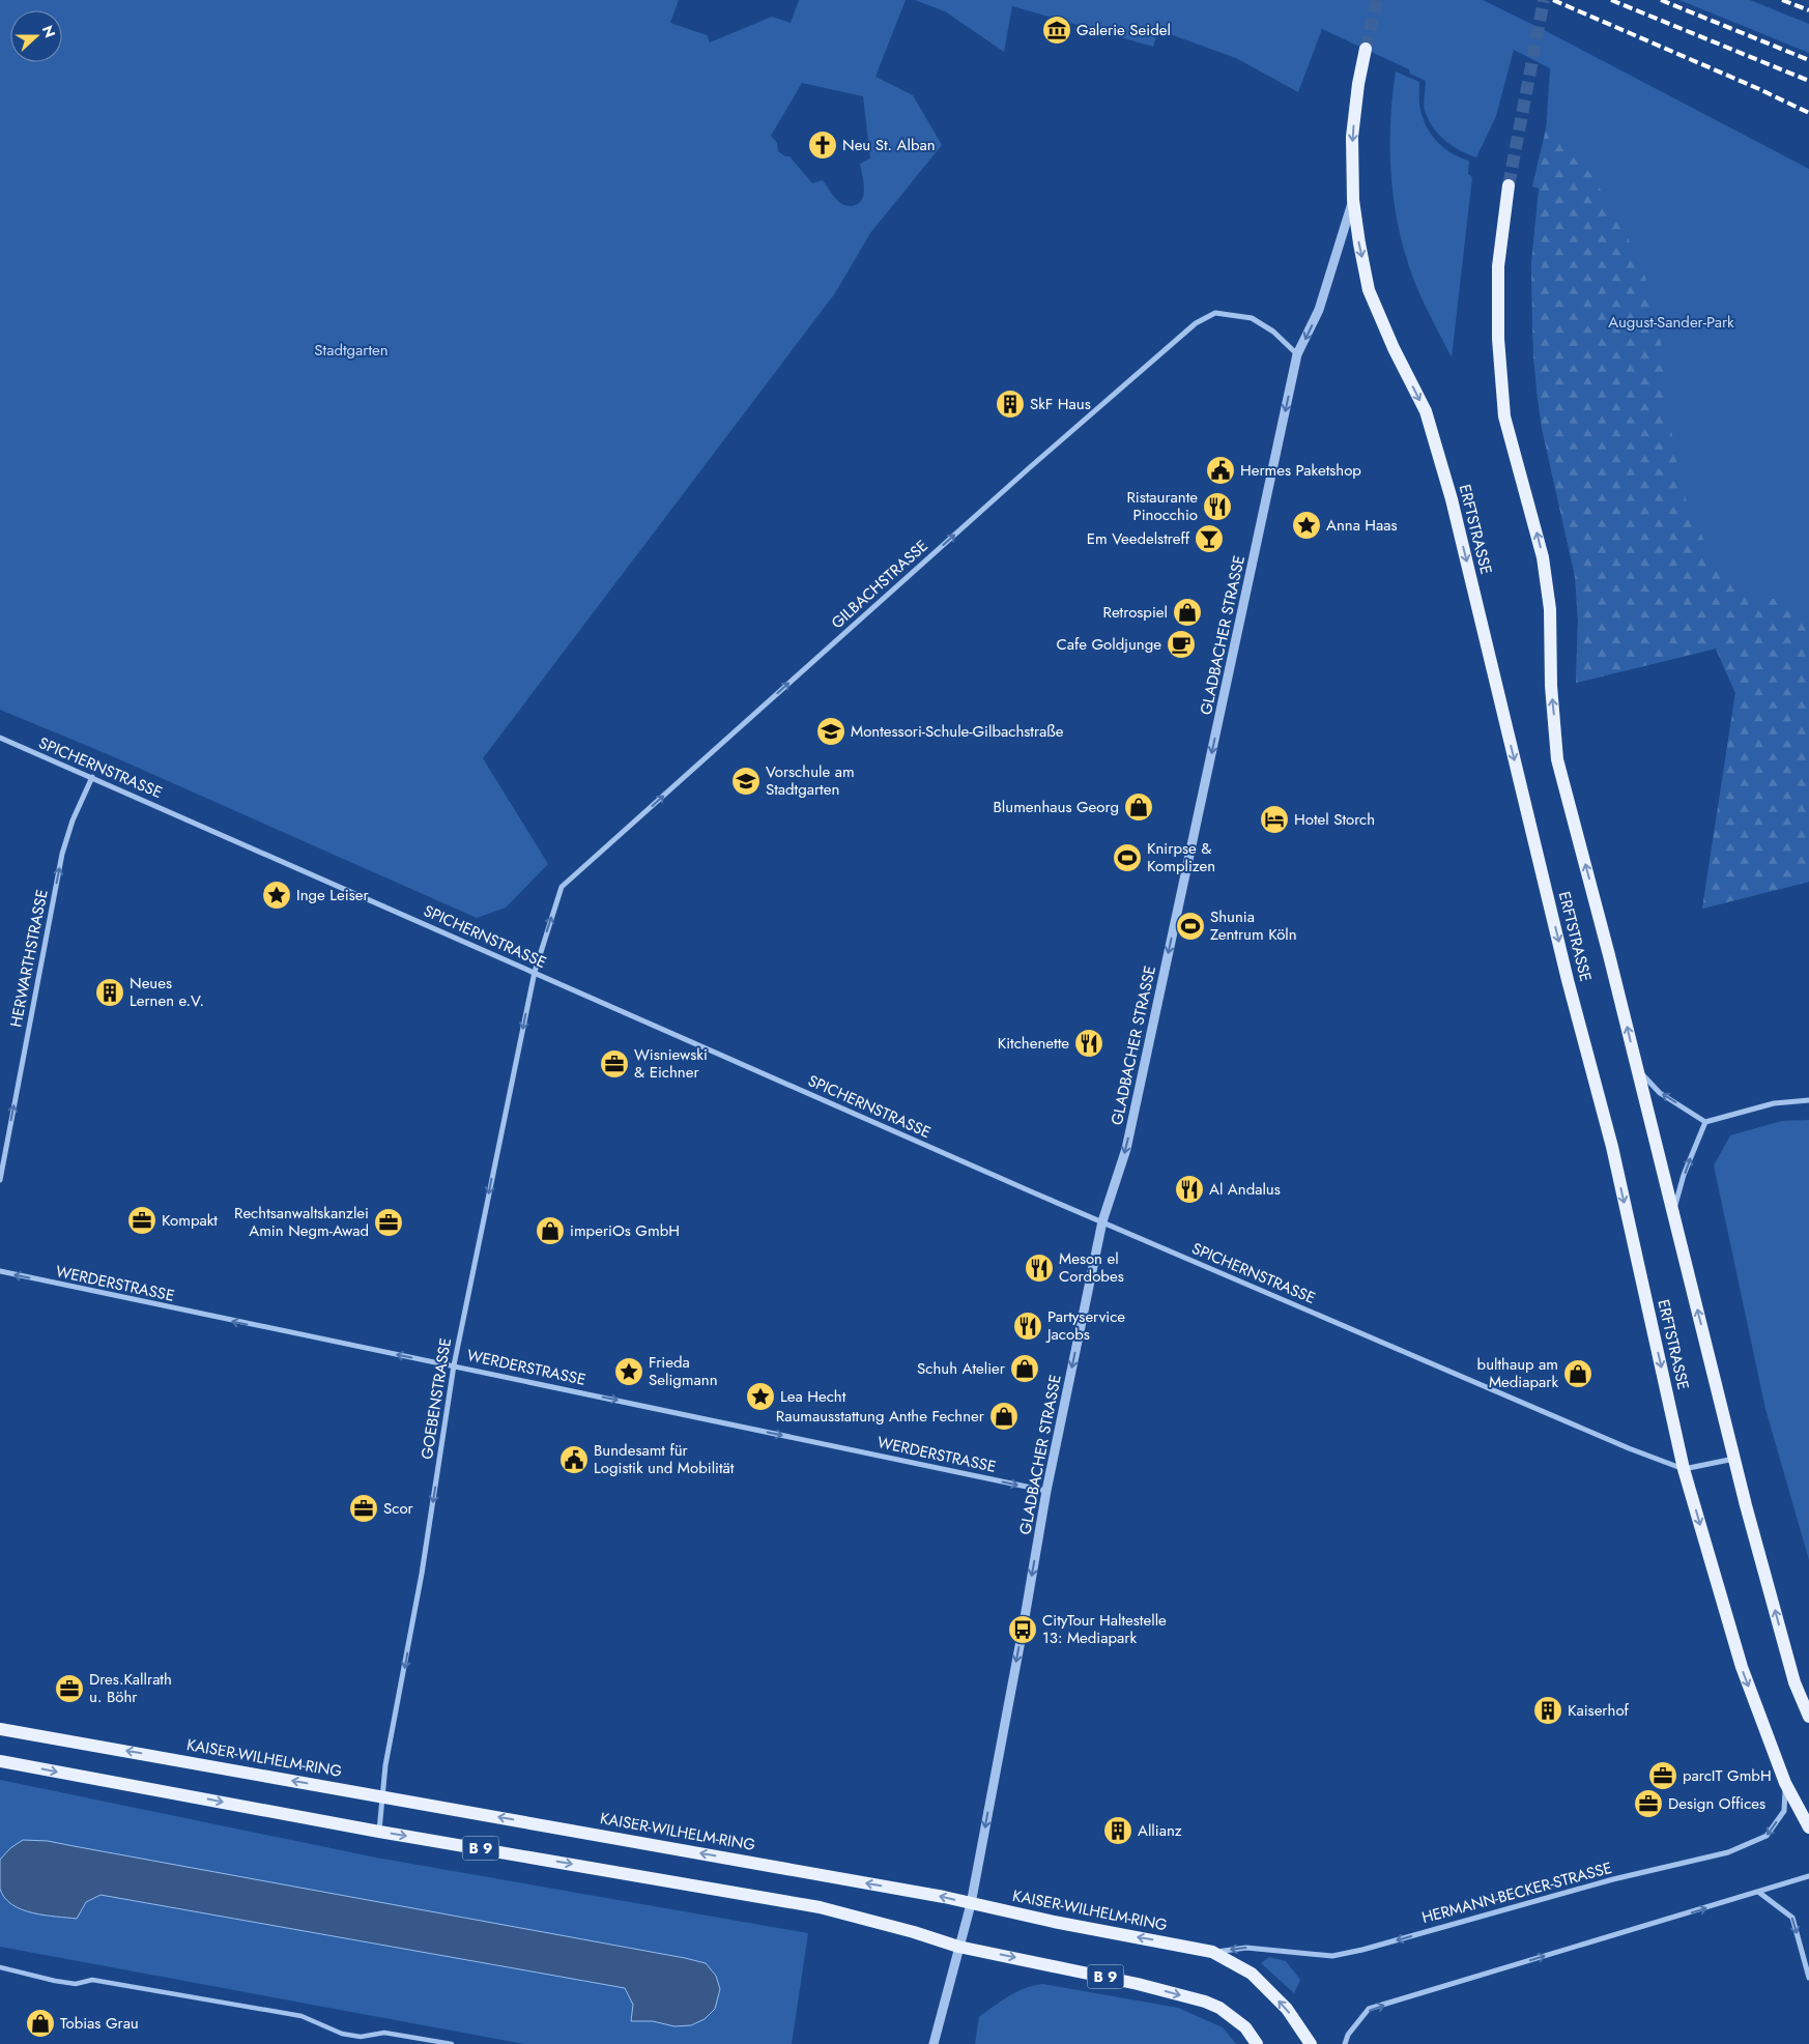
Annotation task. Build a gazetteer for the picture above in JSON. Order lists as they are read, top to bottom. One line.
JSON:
{"streets":{"main road":["ERFTSTRASSE","KAISER-WILHELM-RING","B 9"],"street":["GILBACHSTRASSE","GLADBACHER STRASSE","SPICHERNSTRASSE","HERWARTHSTRASSE","WERDERSTRASSE","GOEBENSTRASSE","HERMANN-BECKER-STRASSE"]},"crossings":[["ERFTSTRASSE","GLADBACHER STRASSE"],["ERFTSTRASSE","SPICHERNSTRASSE"],["ERFTSTRASSE","HERMANN-BECKER-STRASSE"],["GILBACHSTRASSE","GLADBACHER STRASSE"],["GILBACHSTRASSE","SPICHERNSTRASSE"],["GILBACHSTRASSE","GOEBENSTRASSE"],["GLADBACHER STRASSE","SPICHERNSTRASSE"],["GLADBACHER STRASSE","WERDERSTRASSE"],["GLADBACHER STRASSE","KAISER-WILHELM-RING"],["GLADBACHER STRASSE","B 9"],["SPICHERNSTRASSE","HERWARTHSTRASSE"],["SPICHERNSTRASSE","GOEBENSTRASSE"],["WERDERSTRASSE","GOEBENSTRASSE"],["GOEBENSTRASSE","KAISER-WILHELM-RING"],["GOEBENSTRASSE","B 9"],["KAISER-WILHELM-RING","HERMANN-BECKER-STRASSE"]],"one_way":["GILBACHSTRASSE","GLADBACHER STRASSE","HERWARTHSTRASSE","GOEBENSTRASSE","HERMANN-BECKER-STRASSE"],"parks":["August-Sander-Park","Stadtgarten"],"places":{"museum":["Galerie Seidel"],"church":["Neu St. Alban"],"building":["SkF Haus","Neues Lernen e.V.","Kaiserhof","Allianz"],"public building":["Hermes Paketshop","Bundesamt für Logistik und Mobilität"],"restaurant":["Ristaurante Pinocchio","Kitchenette","Al Andalus","Meson el Cordobes","Partyservice Jacobs"],"place":["Anna Haas","Inge Leiser","Frieda Seligmann","Lea Hecht"],"bar":["Em Veedelstreff"],"shop":["Retrospiel","Blumenhaus Georg","imperiOs GmbH","Schuh Atelier","bulthaup am Mediapark","Raumausstattung Anthe Fechner","Tobias Grau"],"cafe":["Cafe Goldjunge"],"school or university":["Montessori-Schule-Gilbachstraße","Vorschule am Stadtgarten"],"hotel":["Hotel Storch"],"sports":["Knirpse & Komplizen","Shunia Zentrum Köln"],"office":["Wisniewski & Eichner","Kompakt","Rechtsanwaltskanzlei Amin Negm-Awad","Scor","Dres.Kallrath u. Böhr","parcIT GmbH","Design Offices"],"bus stop":["CityTour Haltestelle 13: Mediapark"]},"north":"right"}
